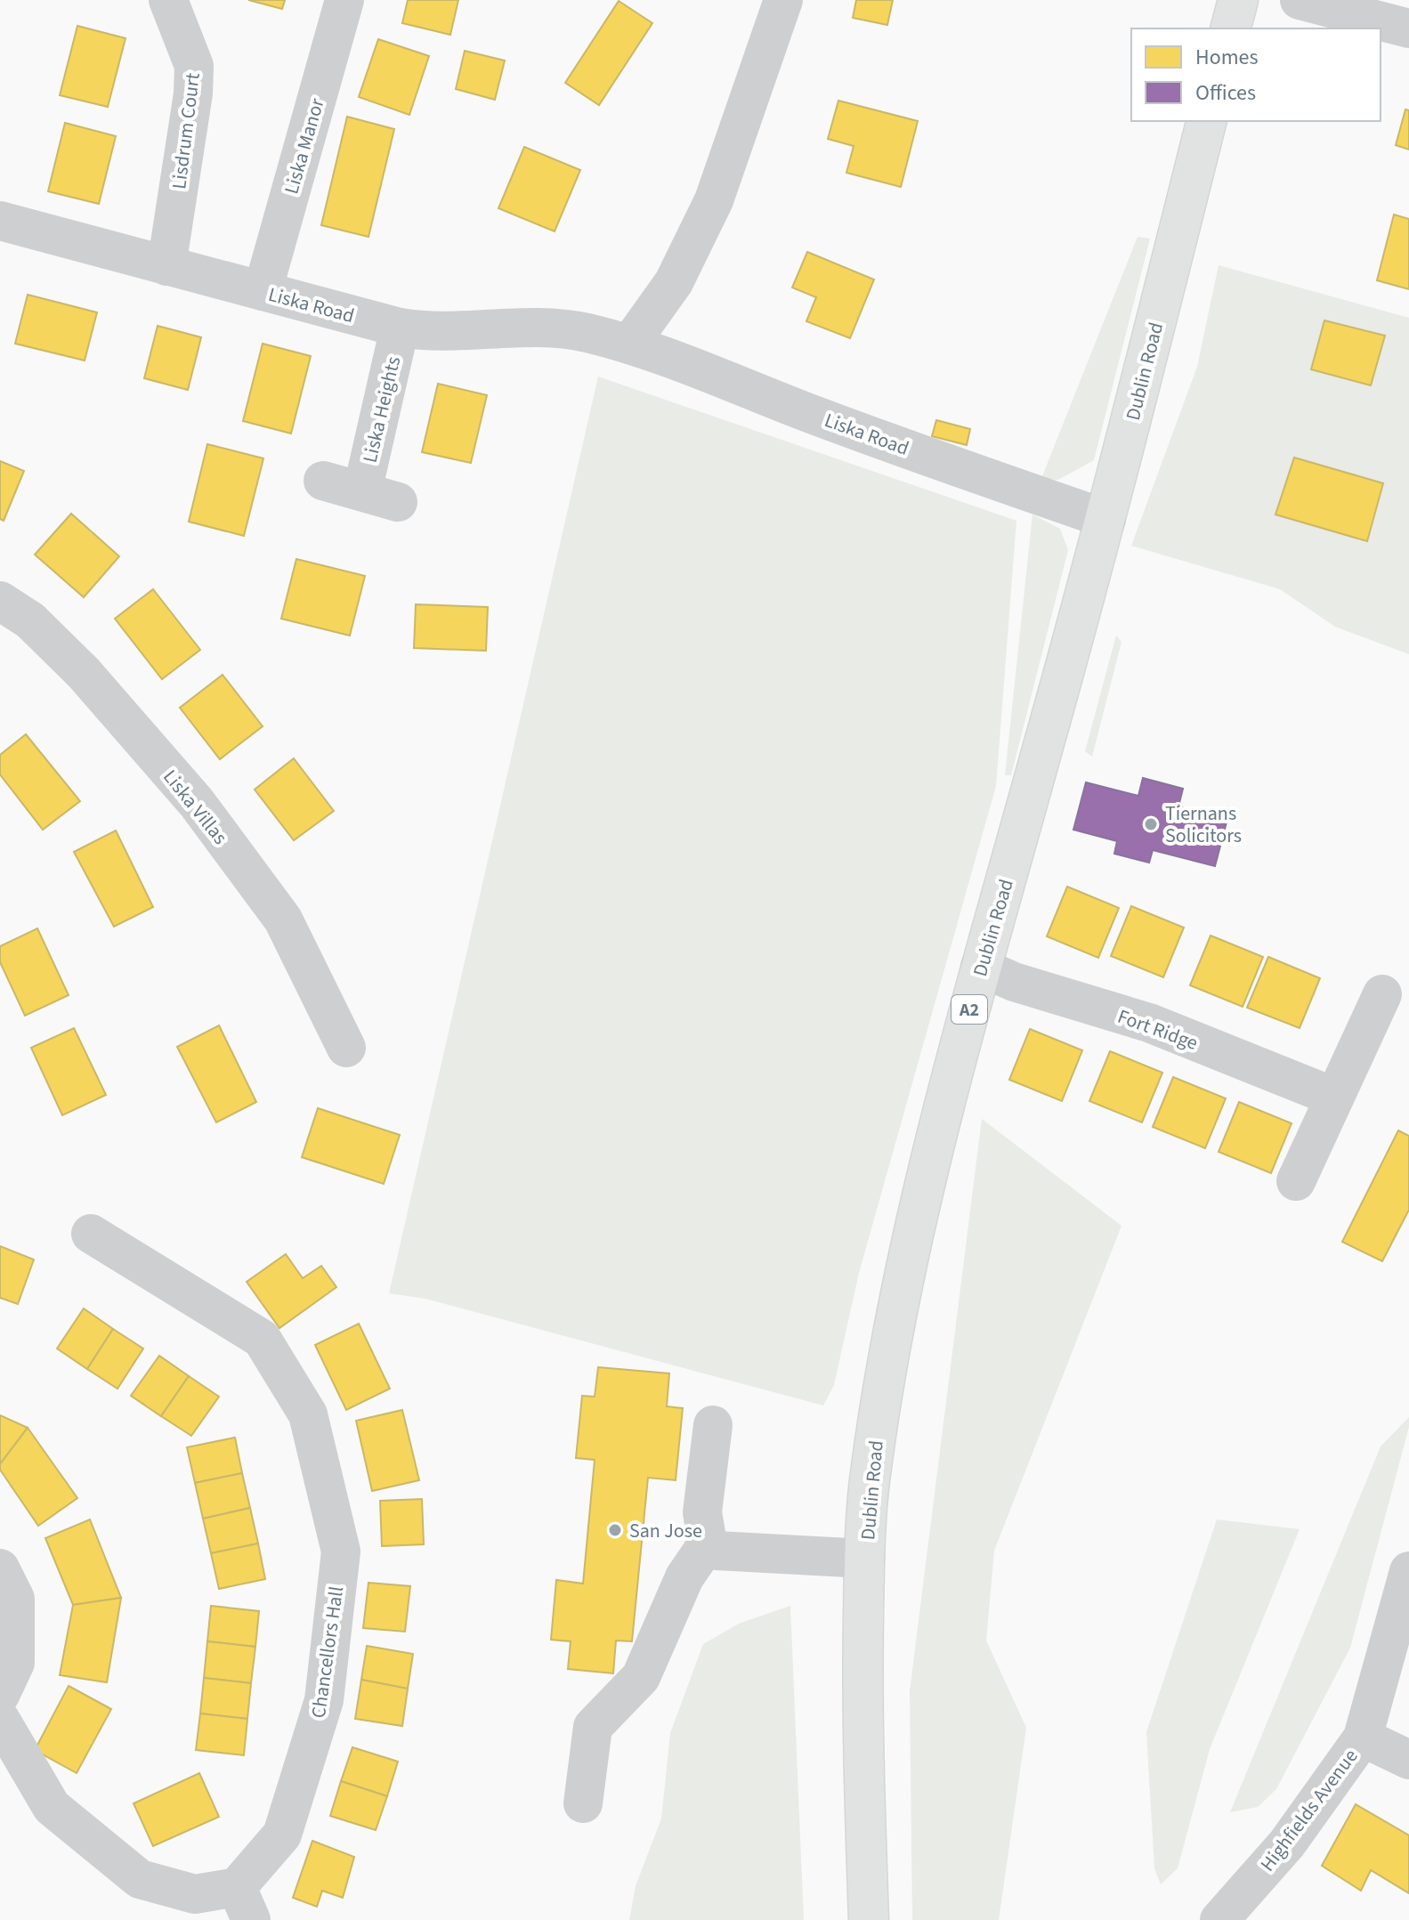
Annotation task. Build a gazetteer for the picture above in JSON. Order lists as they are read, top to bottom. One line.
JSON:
{"streets":{"main road":["Dublin Road","A2"],"street":["Lisdrum Court","Liska Manor","Liska Road","Liska Heights","Liska Villas","Fort Ridge","Chancellors Hall","Highfields Avenue"]},"crossings":[["Lisdrum Court","Liska Road"],["Liska Manor","Liska Road"],["Liska Road","Dublin Road"],["Liska Road","Liska Heights"],["Dublin Road","Fort Ridge"]],"places":["Tiernans Solicitors","San Jose"],"legend":["Homes","Offices"]}
